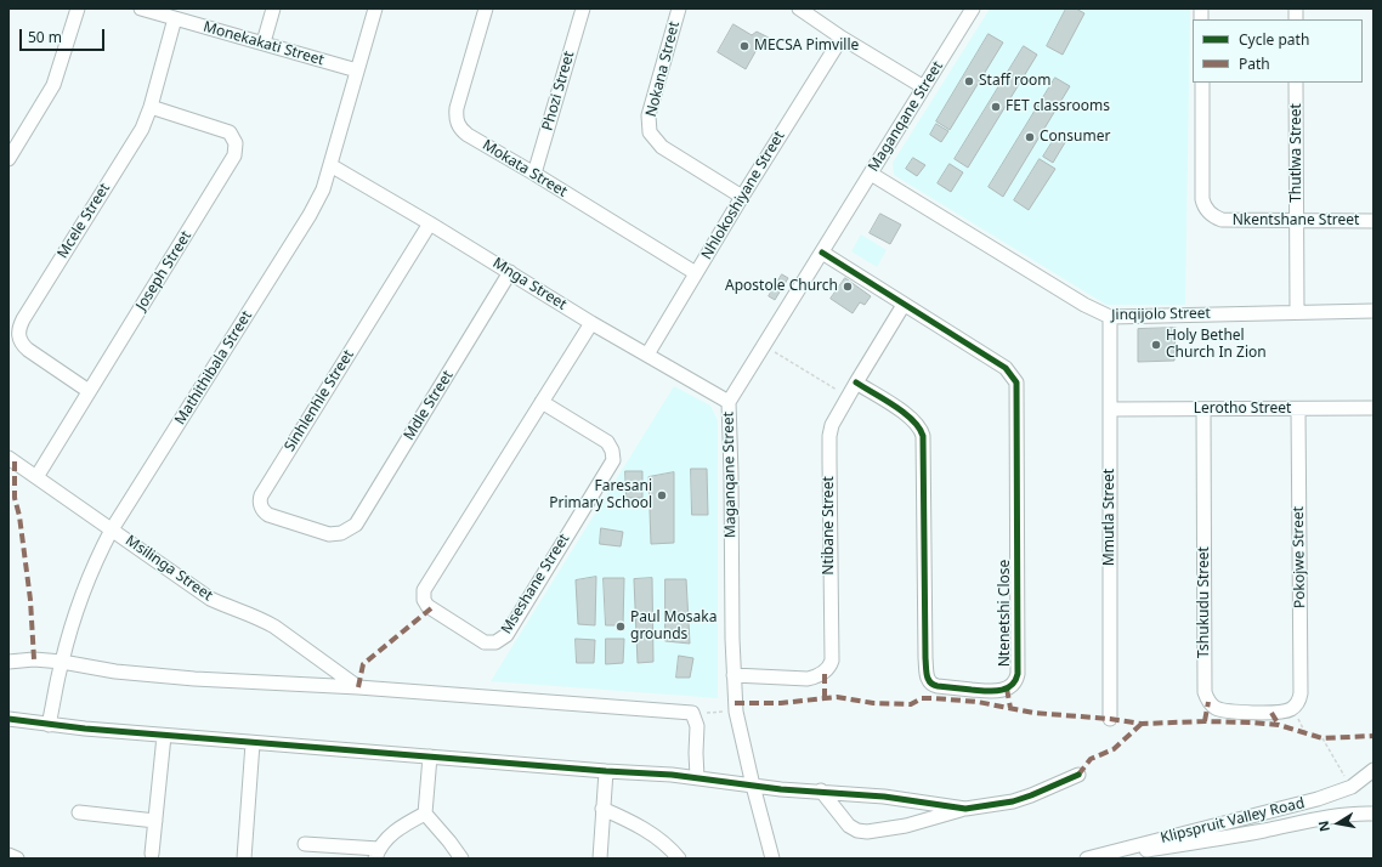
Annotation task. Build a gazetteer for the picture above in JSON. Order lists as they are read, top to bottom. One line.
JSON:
{"streets":{"street":["Monekakati Street","Nokana Street","Phozi Street","Maganqane Street","Thutlwa Street","Mokata Street","Nhlokoshiyane Street","Mcele Street","Nkentshane Street","Joseph Street","Mnga Street","Jinqijolo Street","Mathithibala Street","Sinhlenhle Street","Mdle Street","Lerotho Street","Mmutla Street","Ntibane Street","Pokojwe Street","Msilinga Street","Mseshane Street","Tshukudu Street","Ntenetshi Close","Klipspruit Valley Road"]},"crossings":[["Monekakati Street","Mcele Street"],["Monekakati Street","Mathithibala Street"],["Nokana Street","Nhlokoshiyane Street"],["Phozi Street","Mokata Street"],["Maganqane Street","Mnga Street"],["Maganqane Street","Jinqijolo Street"],["Maganqane Street","Ntibane Street"],["Maganqane Street","Ntenetshi Close"],["Thutlwa Street","Nkentshane Street"],["Thutlwa Street","Jinqijolo Street"],["Mokata Street","Nhlokoshiyane Street"],["Nhlokoshiyane Street","Mnga Street"],["Mcele Street","Joseph Street"],["Joseph Street","Msilinga Street"],["Mnga Street","Mathithibala Street"],["Mnga Street","Sinhlenhle Street"],["Mnga Street","Mdle Street"],["Mnga Street","Mseshane Street"],["Jinqijolo Street","Mmutla Street"],["Mathithibala Street","Msilinga Street"],["Sinhlenhle Street","Mdle Street"],["Lerotho Street","Mmutla Street"],["Lerotho Street","Pokojwe Street"],["Lerotho Street","Tshukudu Street"],["Ntibane Street","Ntenetshi Close"],["Pokojwe Street","Tshukudu Street"]],"places":["MECSA Pimville","Staff room","FET classrooms","Consumer","Apostole Church","Holy Bethel Church In Zion","Faresani Primary School","Paul Mosaka grounds"],"legend":["Cycle path","Path"],"scale_bar":"50 m","north":"left"}
